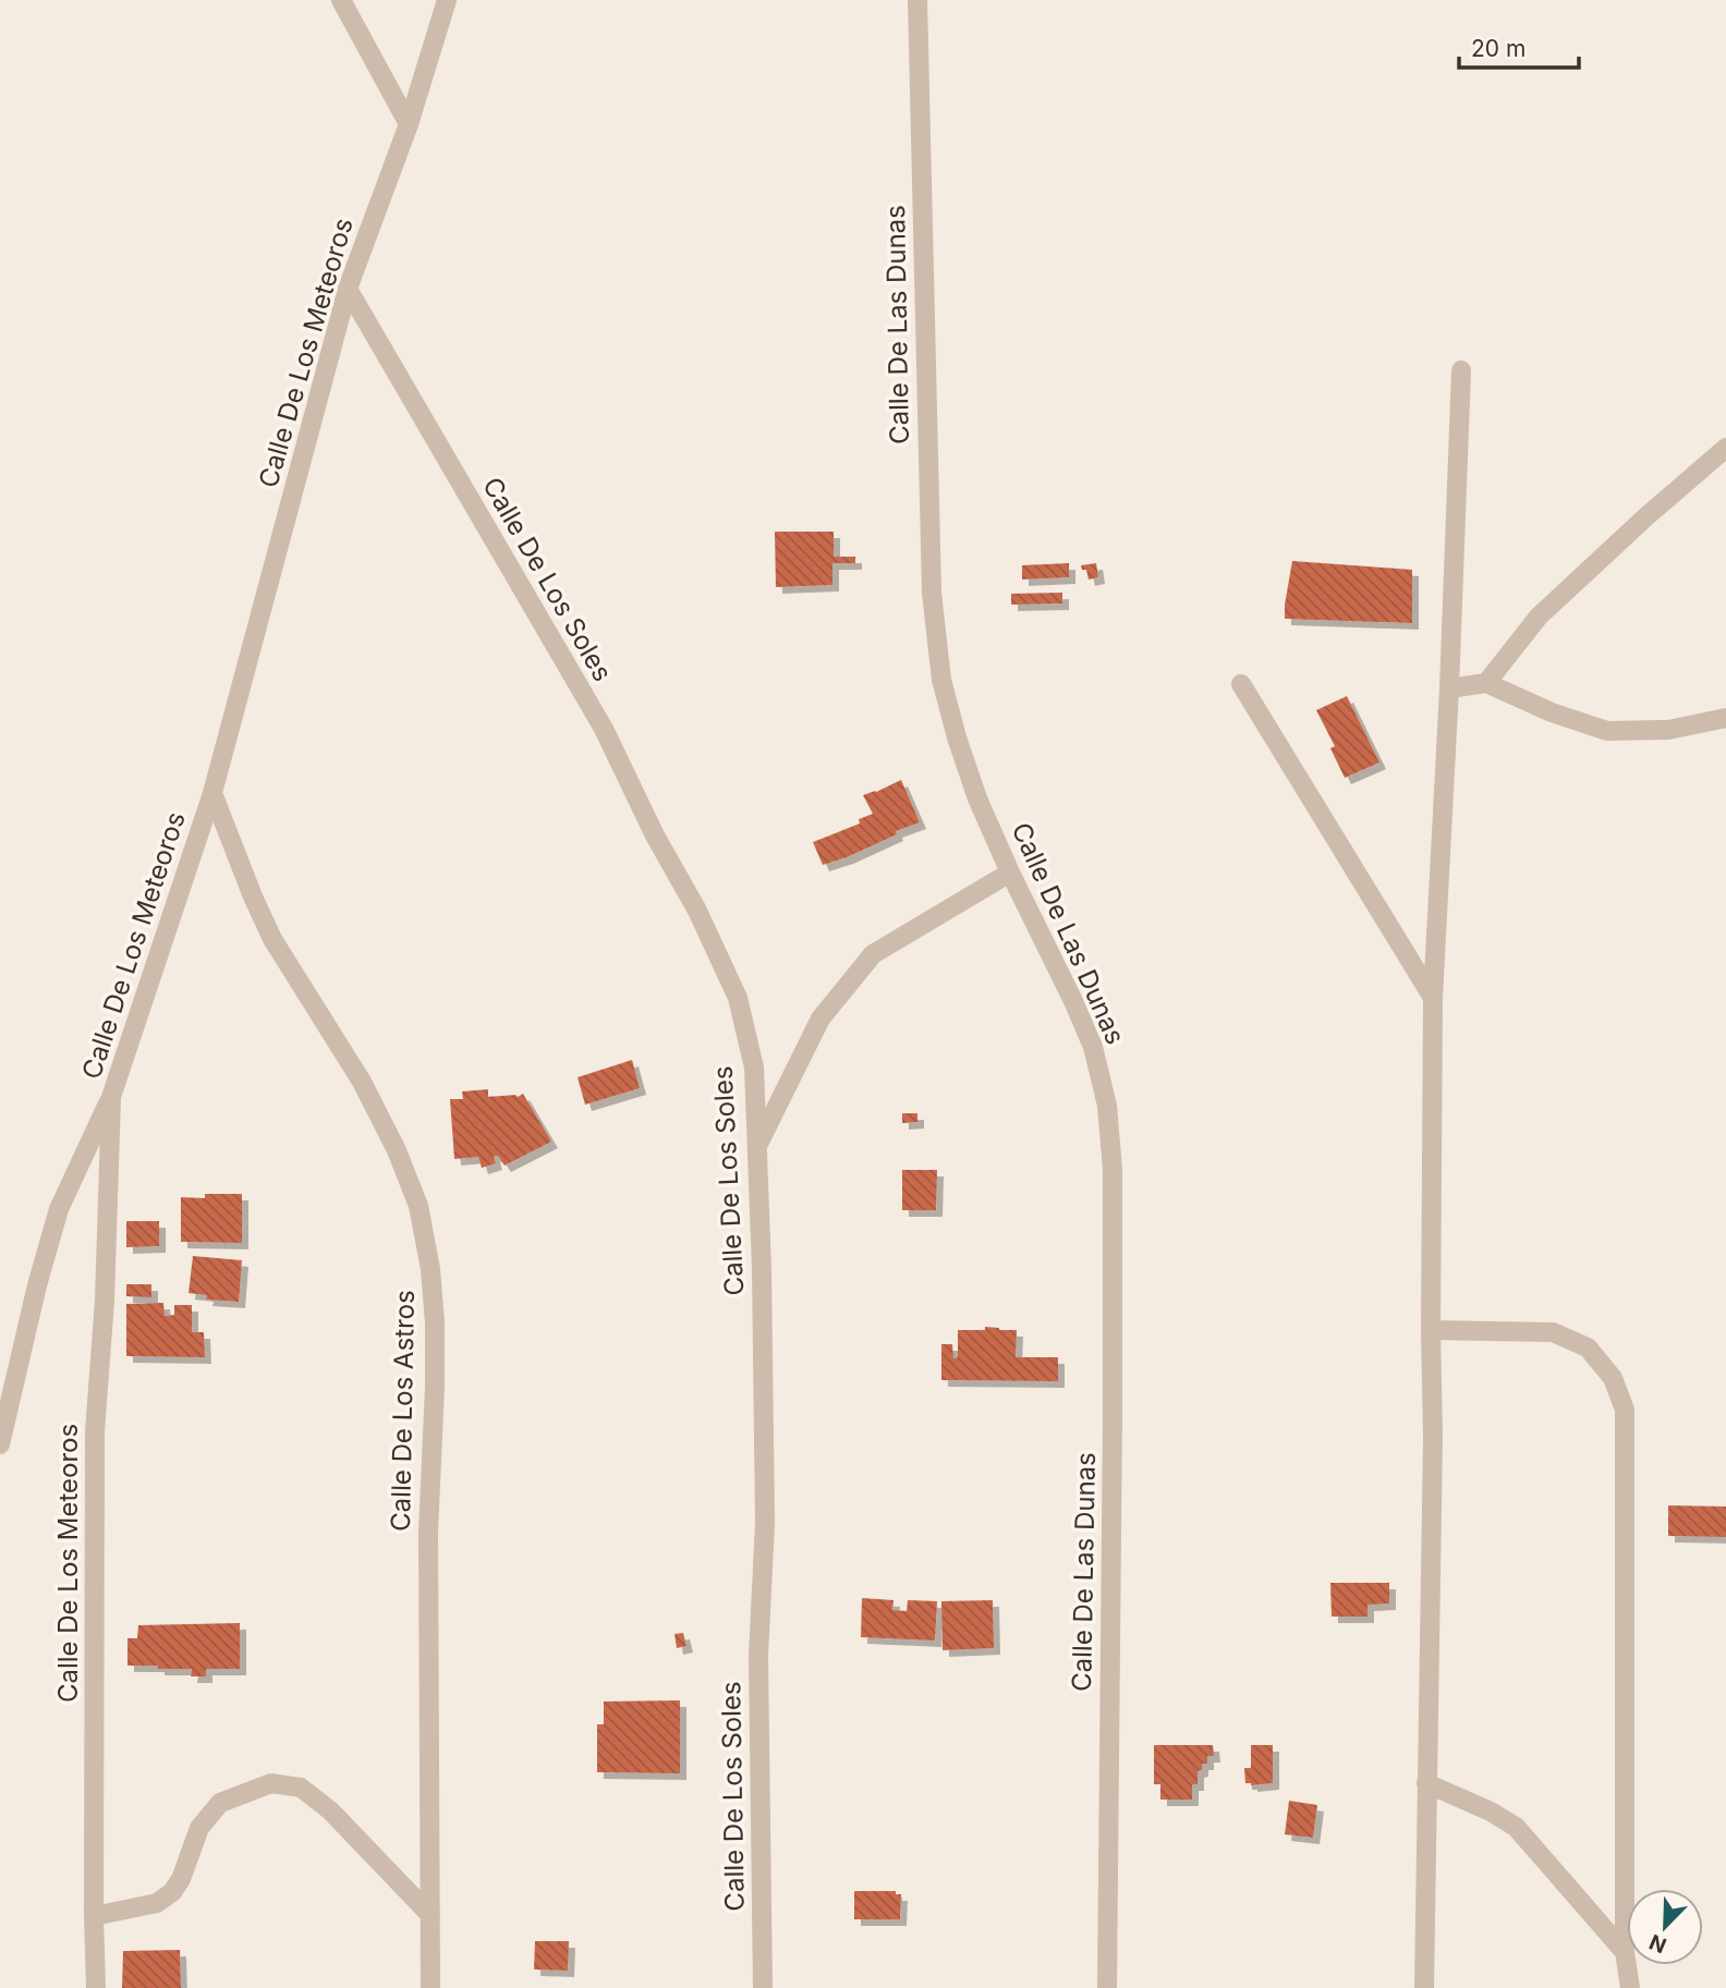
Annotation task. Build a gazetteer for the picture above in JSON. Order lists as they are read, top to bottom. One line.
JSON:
{"streets":{"street":["Calle De Las Dunas","Calle De Los Meteoros","Calle De Los Soles","Calle De Los Astros"]},"crossings":[["Calle De Los Meteoros","Calle De Los Soles"],["Calle De Los Meteoros","Calle De Los Astros"]],"scale_bar":"20 m","north":"bottom left"}
